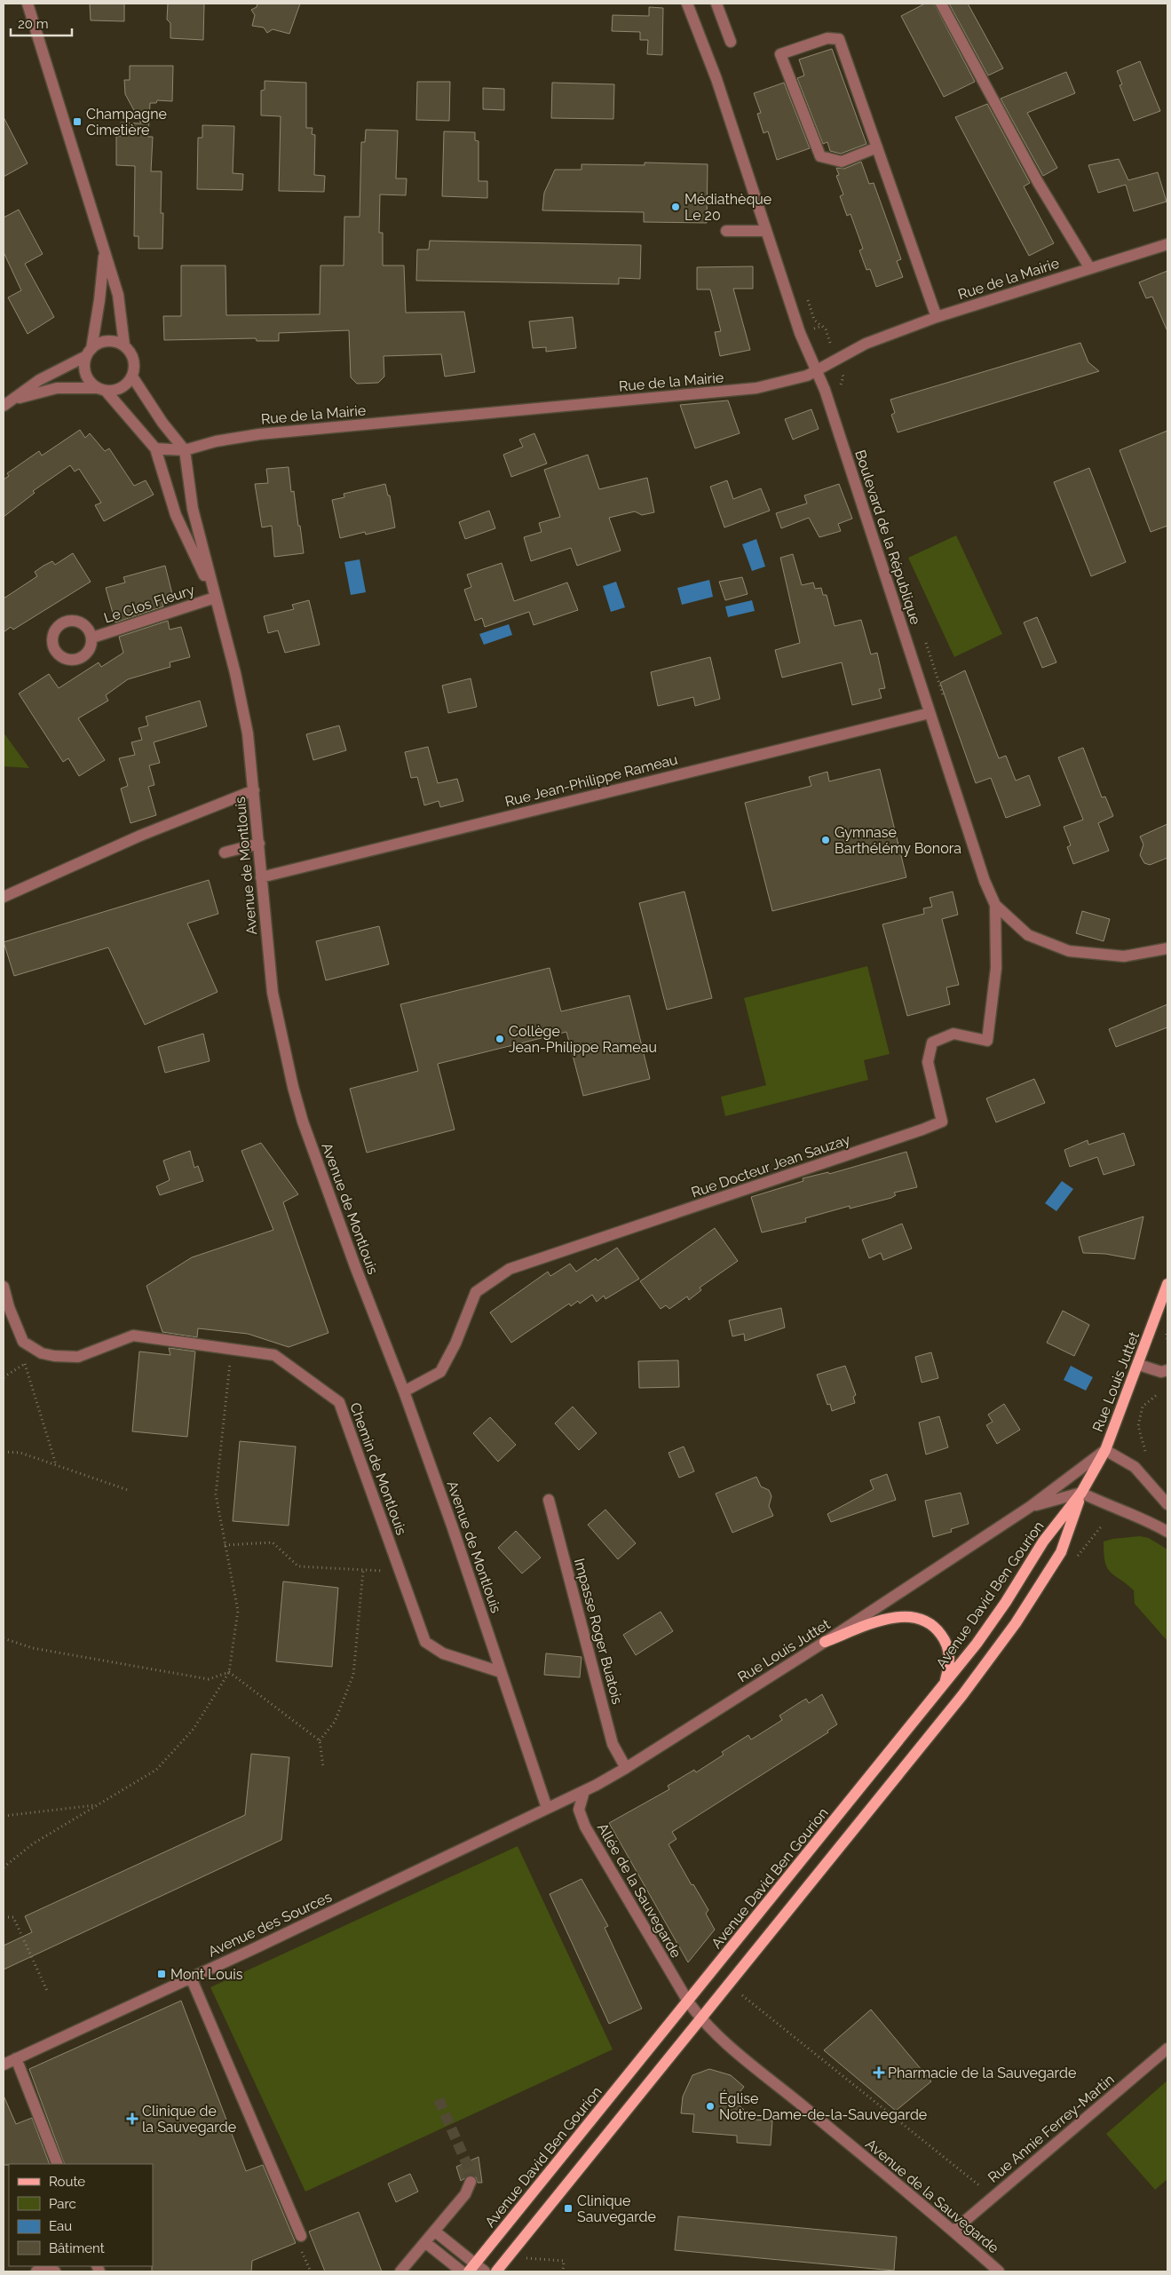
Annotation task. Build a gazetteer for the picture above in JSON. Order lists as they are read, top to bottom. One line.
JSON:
{"streets":{"main road":["Rue Louis Juttet","Avenue David Ben Gourion"],"street":["Rue de la Mairie","Boulevard de la République","Le Clos Fleury","Rue Jean-Philippe Rameau","Avenue de Montlouis","Rue Docteur Jean Sauzay","Chemin de Montlouis","Impasse Roger Buatois","Allée de la Sauvegarde","Avenue des Sources","Rue Annie Ferrey-Martin","Avenue de la Sauvegarde"]},"crossings":[["Rue de la Mairie","Boulevard de la République"],["Rue de la Mairie","Avenue de Montlouis"],["Boulevard de la République","Rue Jean-Philippe Rameau"],["Boulevard de la République","Rue Docteur Jean Sauzay"],["Le Clos Fleury","Avenue de Montlouis"],["Rue Jean-Philippe Rameau","Avenue de Montlouis"],["Avenue de Montlouis","Rue Docteur Jean Sauzay"],["Avenue de Montlouis","Rue Louis Juttet"],["Avenue de Montlouis","Chemin de Montlouis"],["Avenue de Montlouis","Avenue des Sources"],["Rue Louis Juttet","Avenue David Ben Gourion"],["Rue Louis Juttet","Impasse Roger Buatois"],["Rue Louis Juttet","Allée de la Sauvegarde"],["Rue Louis Juttet","Avenue des Sources"],["Avenue David Ben Gourion","Allée de la Sauvegarde"],["Avenue David Ben Gourion","Avenue de la Sauvegarde"],["Allée de la Sauvegarde","Avenue de la Sauvegarde"],["Rue Annie Ferrey-Martin","Avenue de la Sauvegarde"]],"places":{"transit":["Champagne Cimetière","Mont Louis","Clinique Sauvegarde"],"other":["Médiathèque Le 20","Gymnase Barthélémy Bonora","Collège Jean-Philippe Rameau","Église Notre-Dame-de-la-Sauvegarde"],"health":["Pharmacie de la Sauvegarde","Clinique de la Sauvegarde"]},"legend":["Route","Parc","Eau","Bâtiment"],"scale_bar":"20 m"}
